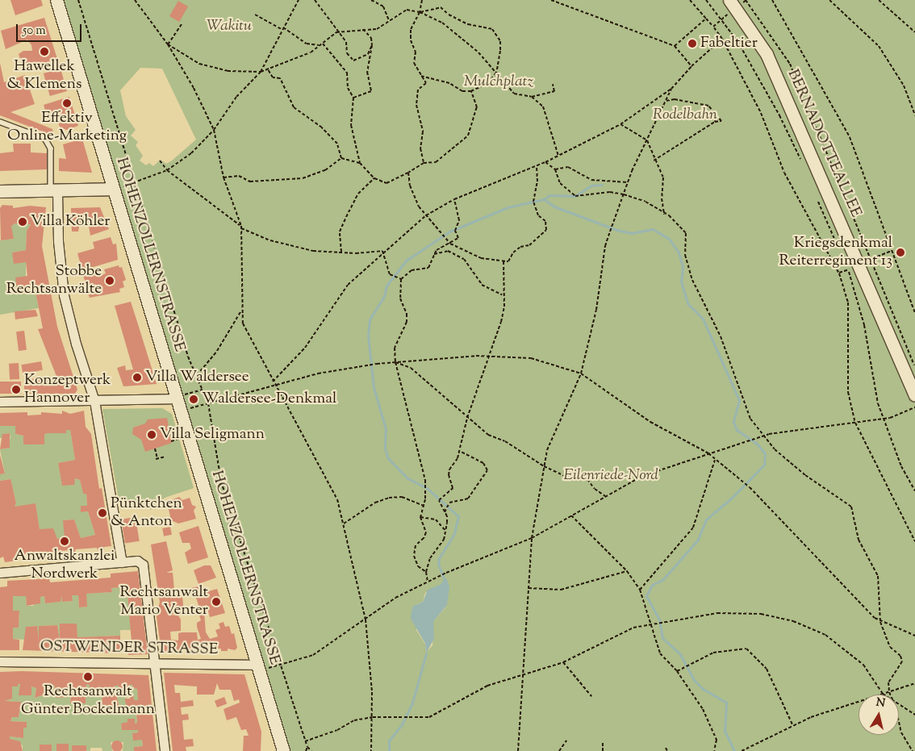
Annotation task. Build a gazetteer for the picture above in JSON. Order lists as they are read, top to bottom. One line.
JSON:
{"streets":{"street":["BERNADOTTEALLEE","HOHENZOLLERNSTRASSE","OSTWENDER STRASSE"]},"crossings":[["HOHENZOLLERNSTRASSE","OSTWENDER STRASSE"]],"parks":["Wakitu","Mulchplatz","Rodelbahn","Eilenriede-Nord"],"places":["Fabeltier","Hawellek & Klemens","Effektiv Online-Marketing","Villa Köhler","Kriegsdenkmal Reiterregiment 13","Stobbe Rechtsanwälte","Villa Waldersee","Konzeptwerk Hannover","Waldersee-Denkmal","Villa Seligmann","Pünktchen & Anton","Anwaltskanzlei Nordwerk","Rechtsanwalt Mario Venter","Rechtsanwalt Günter Bockelmann"],"scale_bar":"50 m","north":"top"}
